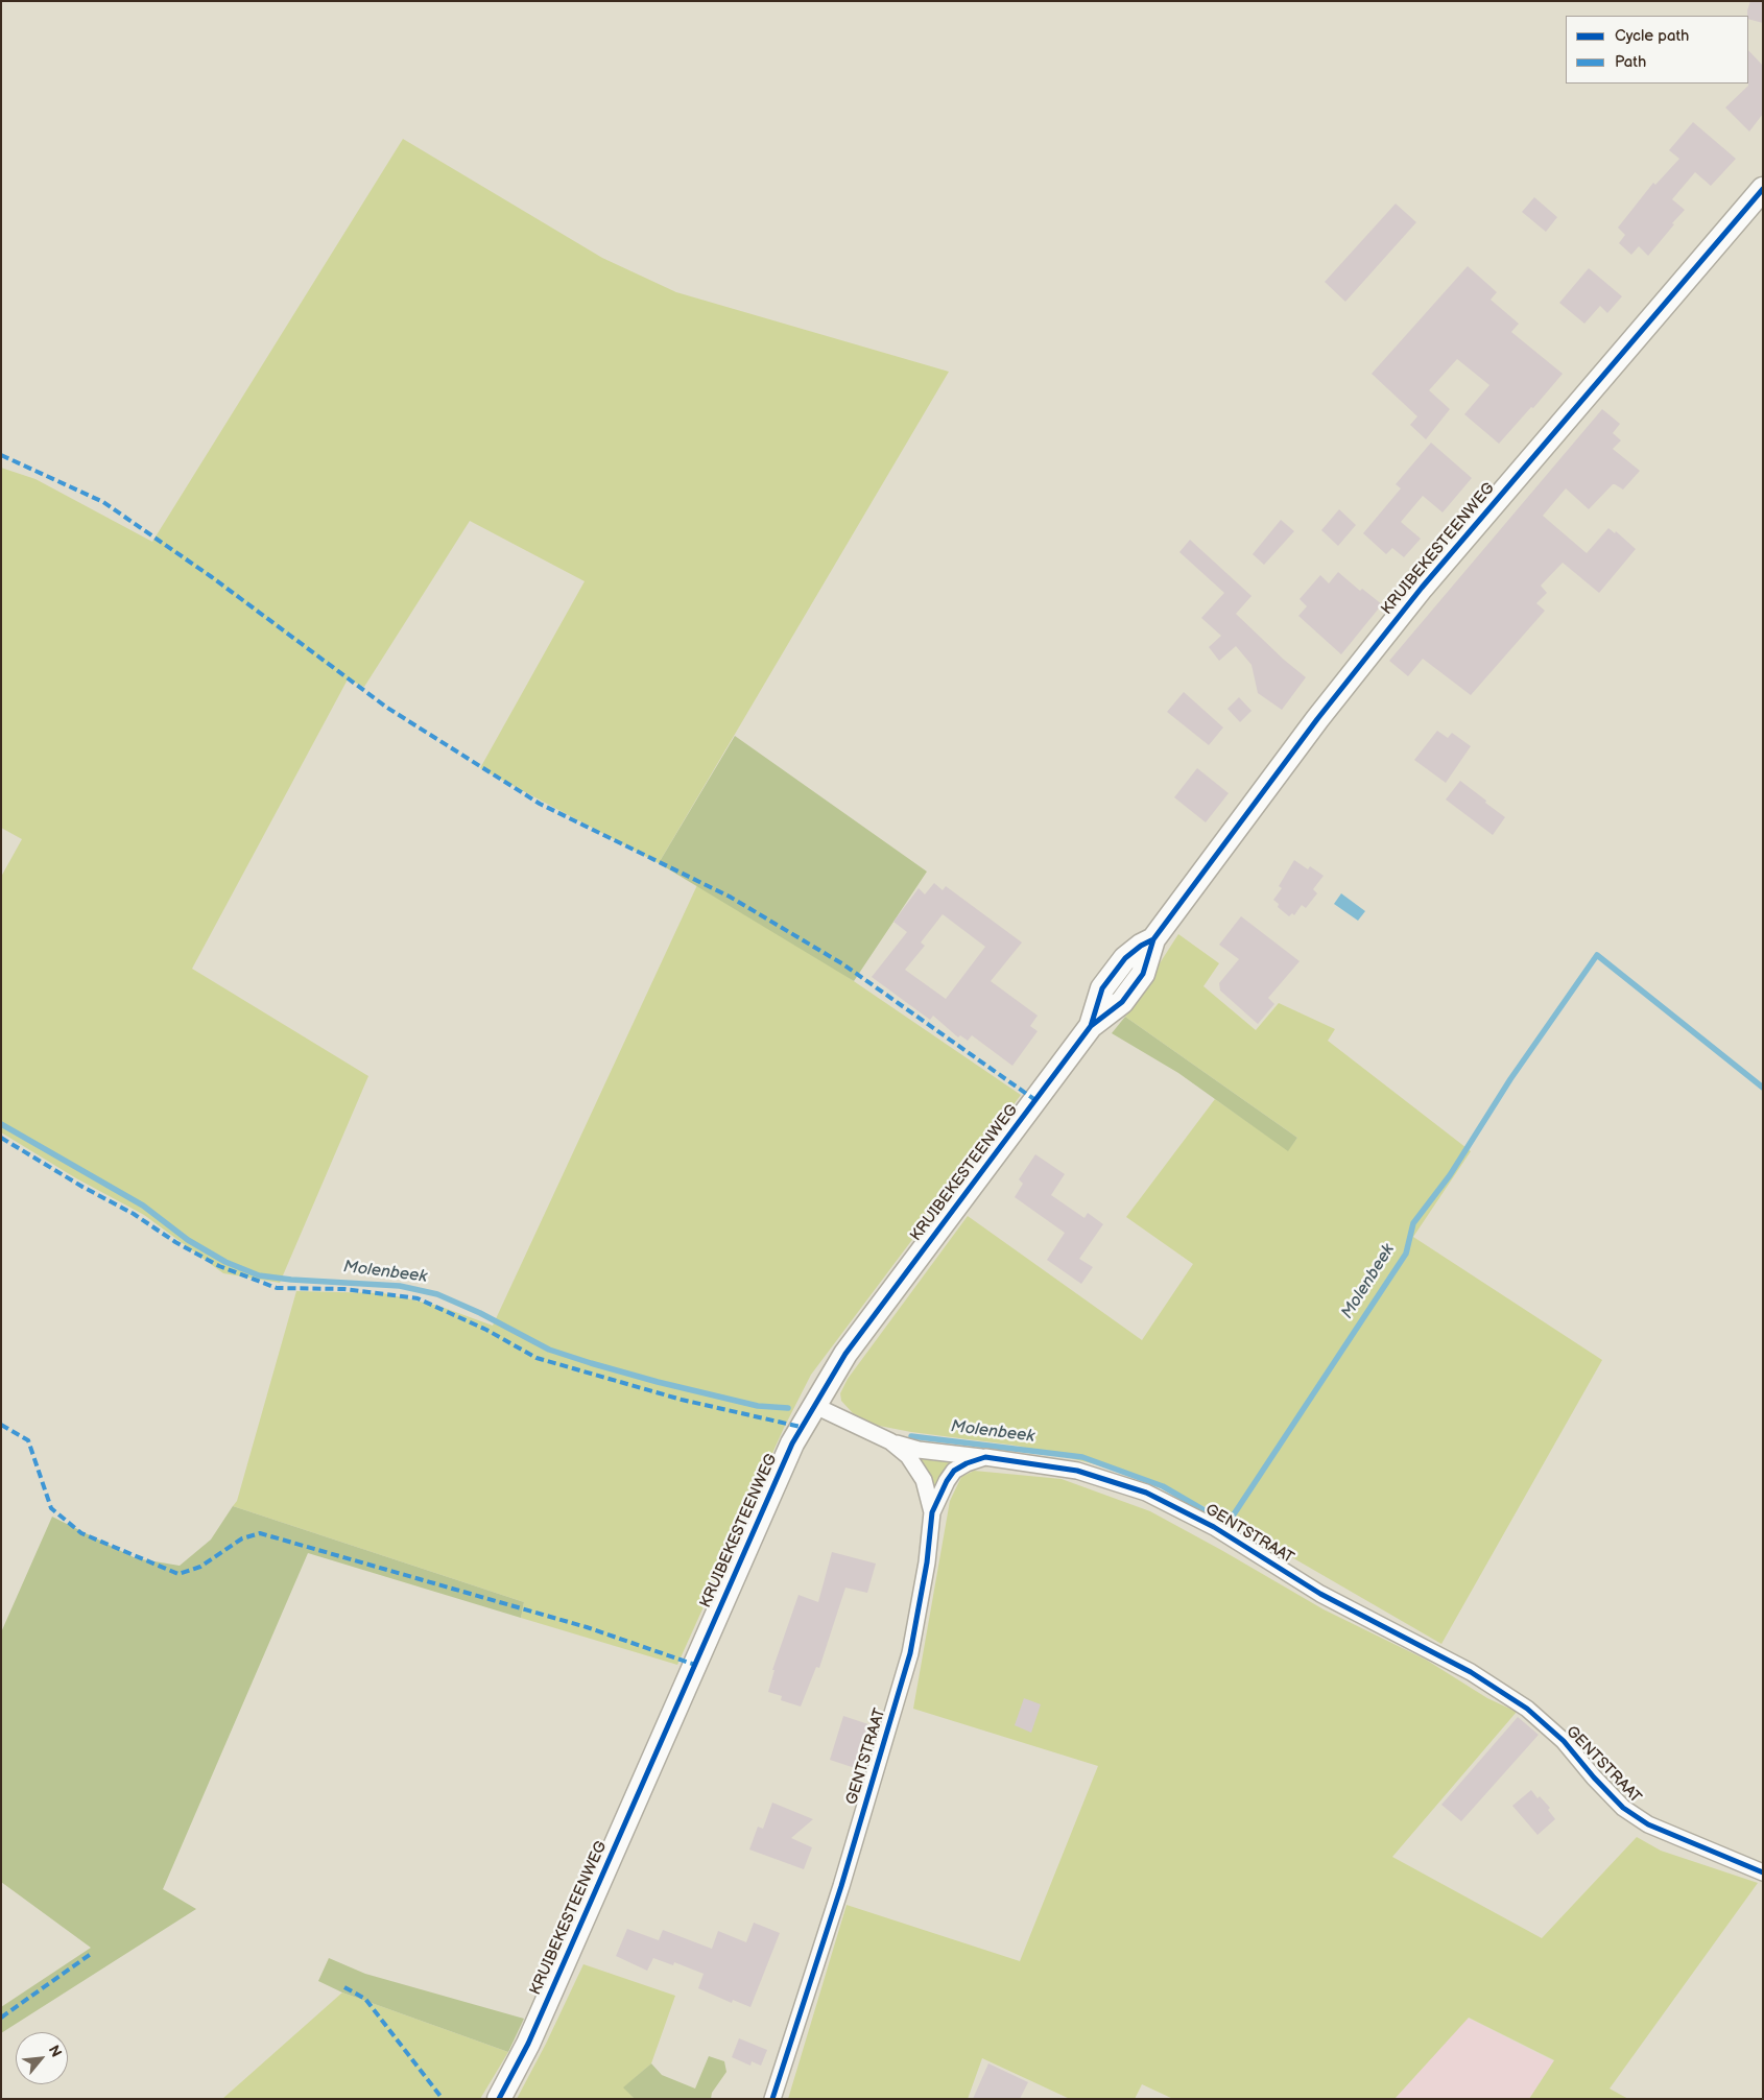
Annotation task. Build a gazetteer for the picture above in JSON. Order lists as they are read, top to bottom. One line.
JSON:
{"streets":{"street":["KRUIBEKESTEENWEG","GENTSTRAAT"]},"crossings":[["KRUIBEKESTEENWEG","GENTSTRAAT"]],"water":["Molenbeek"],"legend":["Cycle path","Path"],"north":"top right"}
